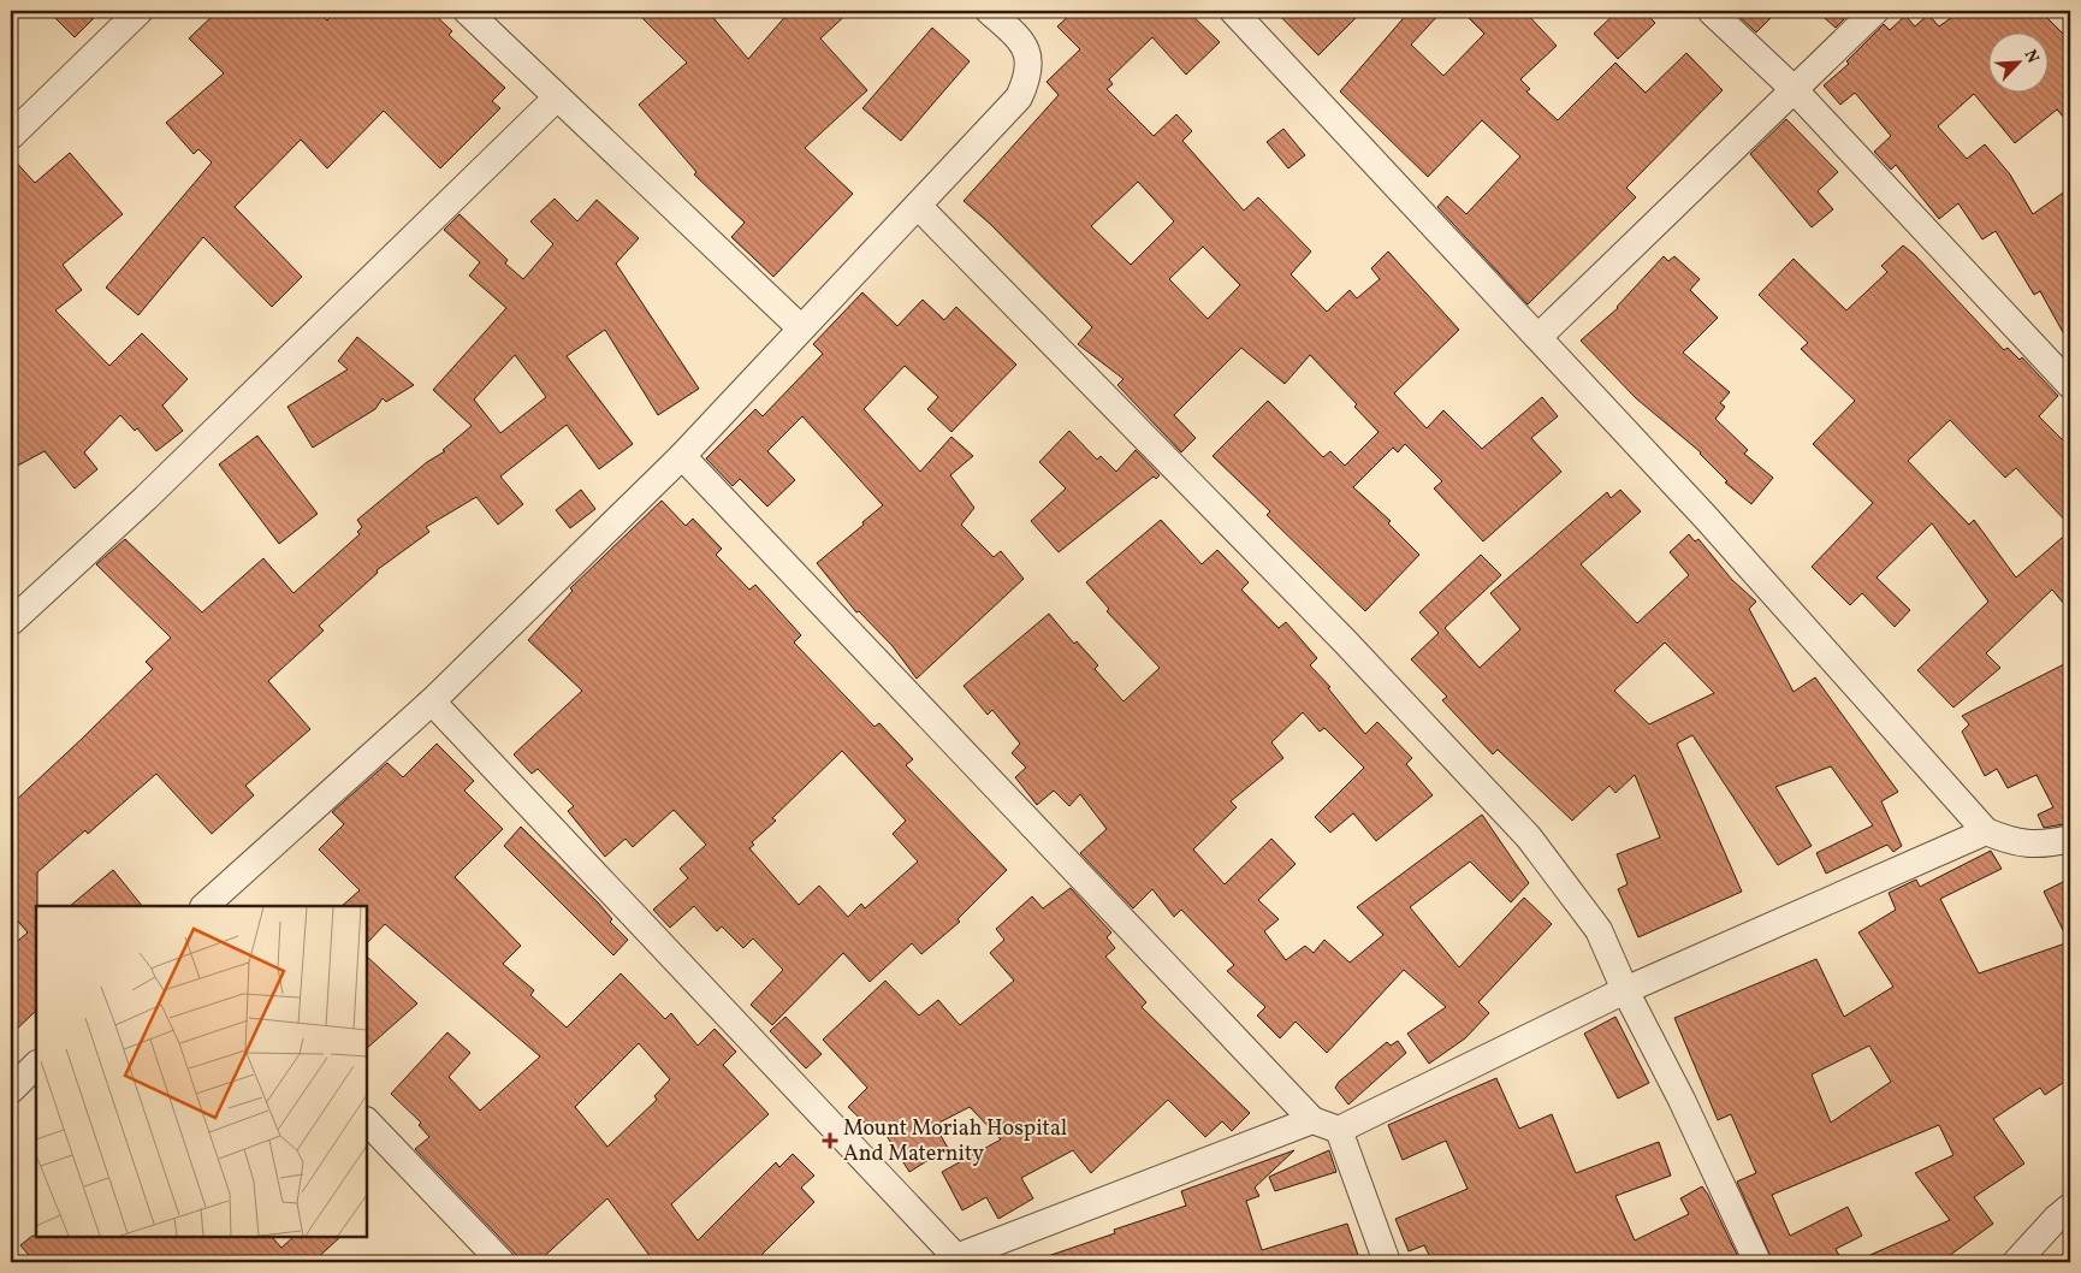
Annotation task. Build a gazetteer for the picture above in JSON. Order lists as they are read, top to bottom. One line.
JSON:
{"places":{"health":["Mount Moriah Hospital And Maternity"]},"north":"top right"}
